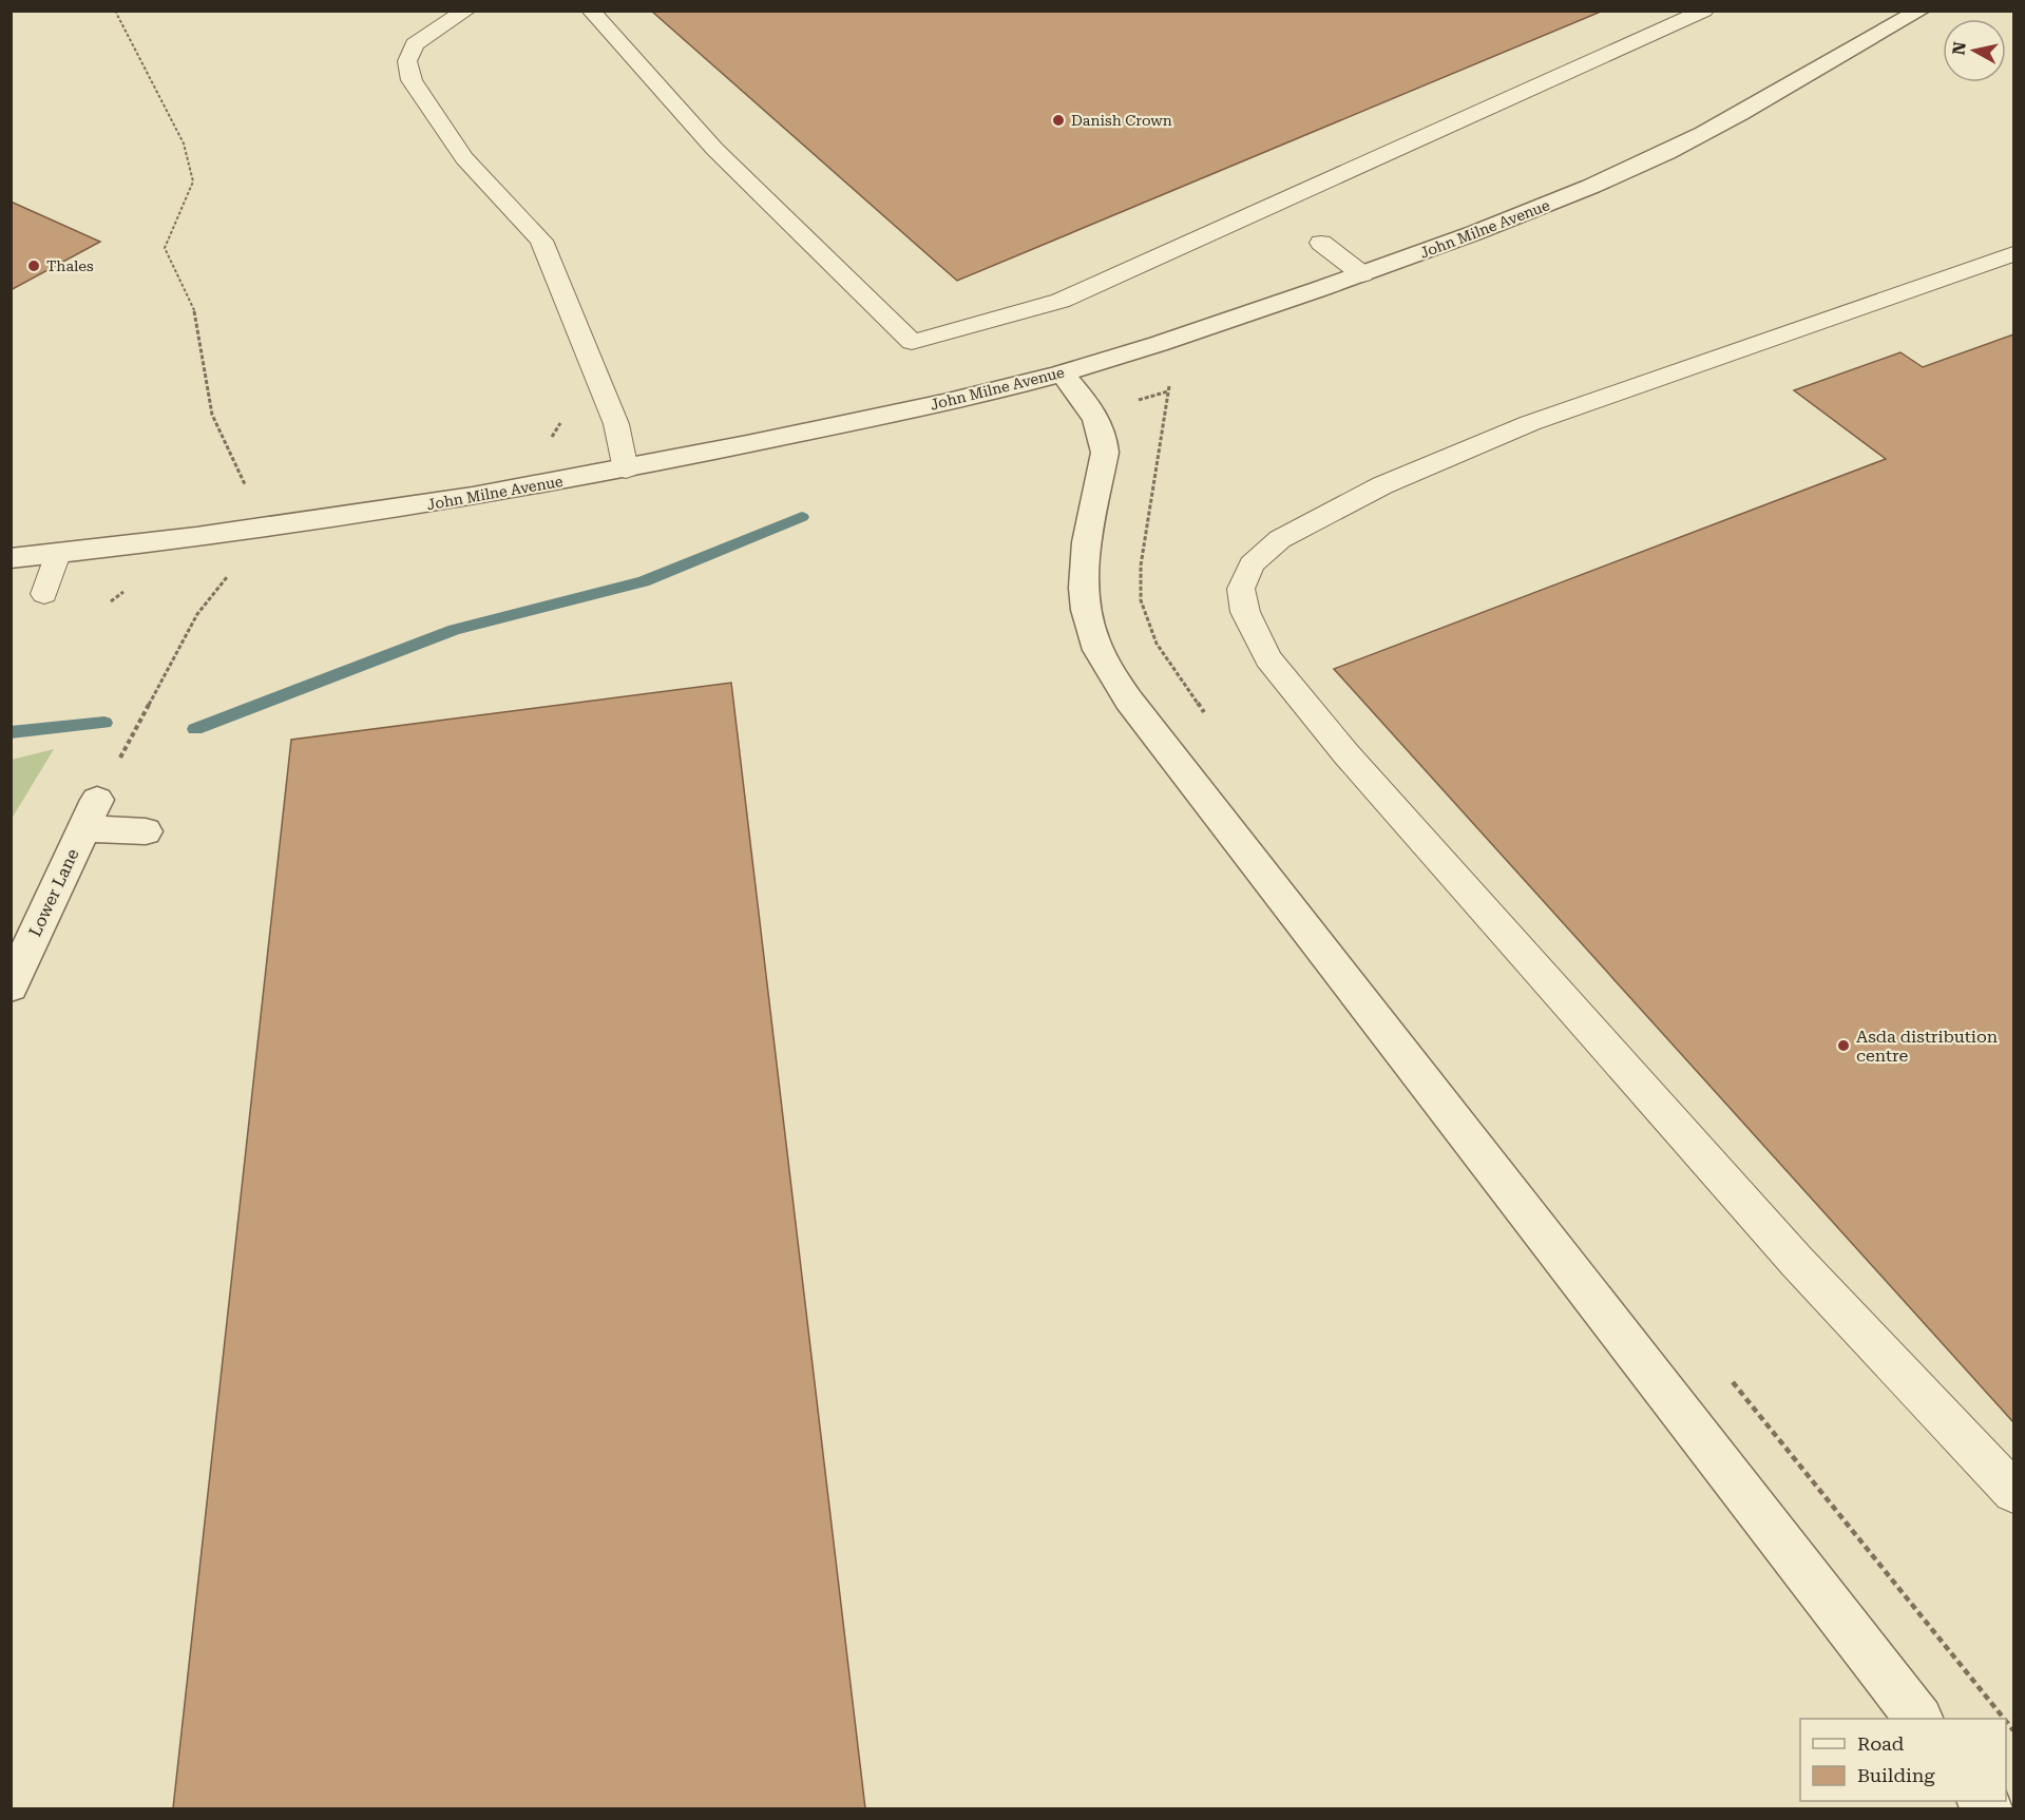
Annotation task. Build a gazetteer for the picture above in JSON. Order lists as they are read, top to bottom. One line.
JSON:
{"streets":{"street":["John Milne Avenue","Lower Lane"]},"places":["Danish Crown","Thales","Asda distribution centre"],"legend":["Road","Building"],"north":"left"}
